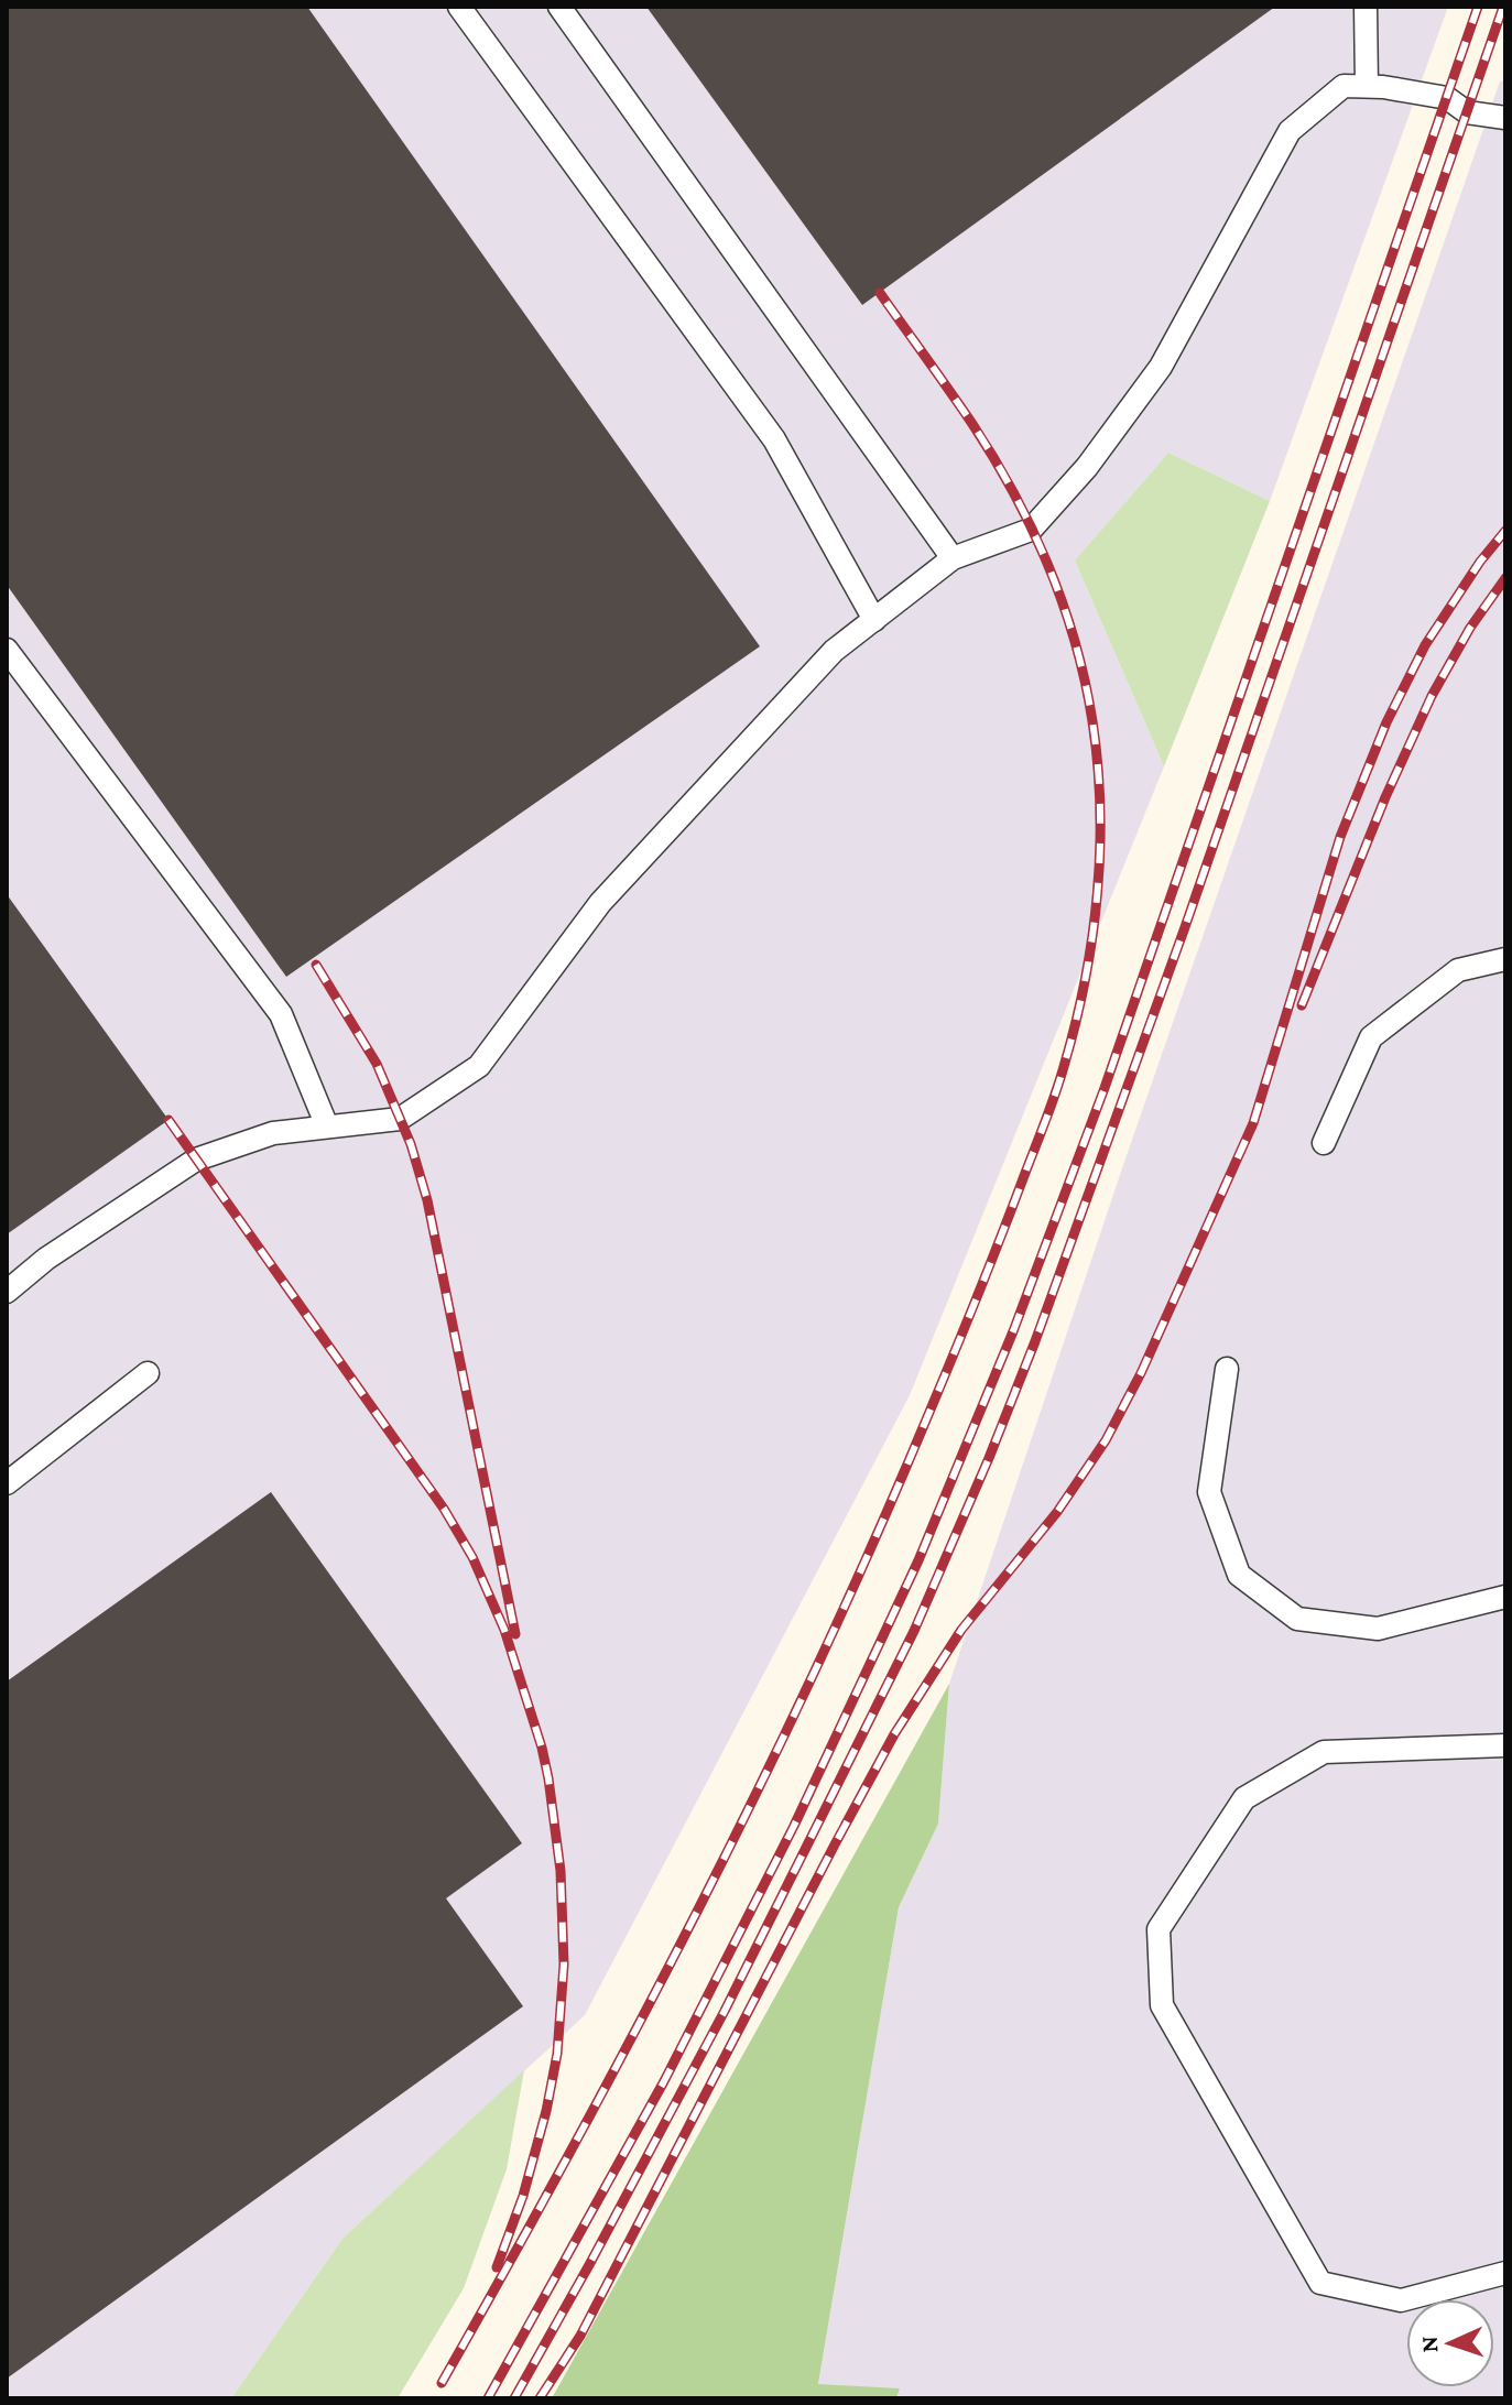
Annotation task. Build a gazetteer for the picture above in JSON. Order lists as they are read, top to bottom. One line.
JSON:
{"north":"left"}
